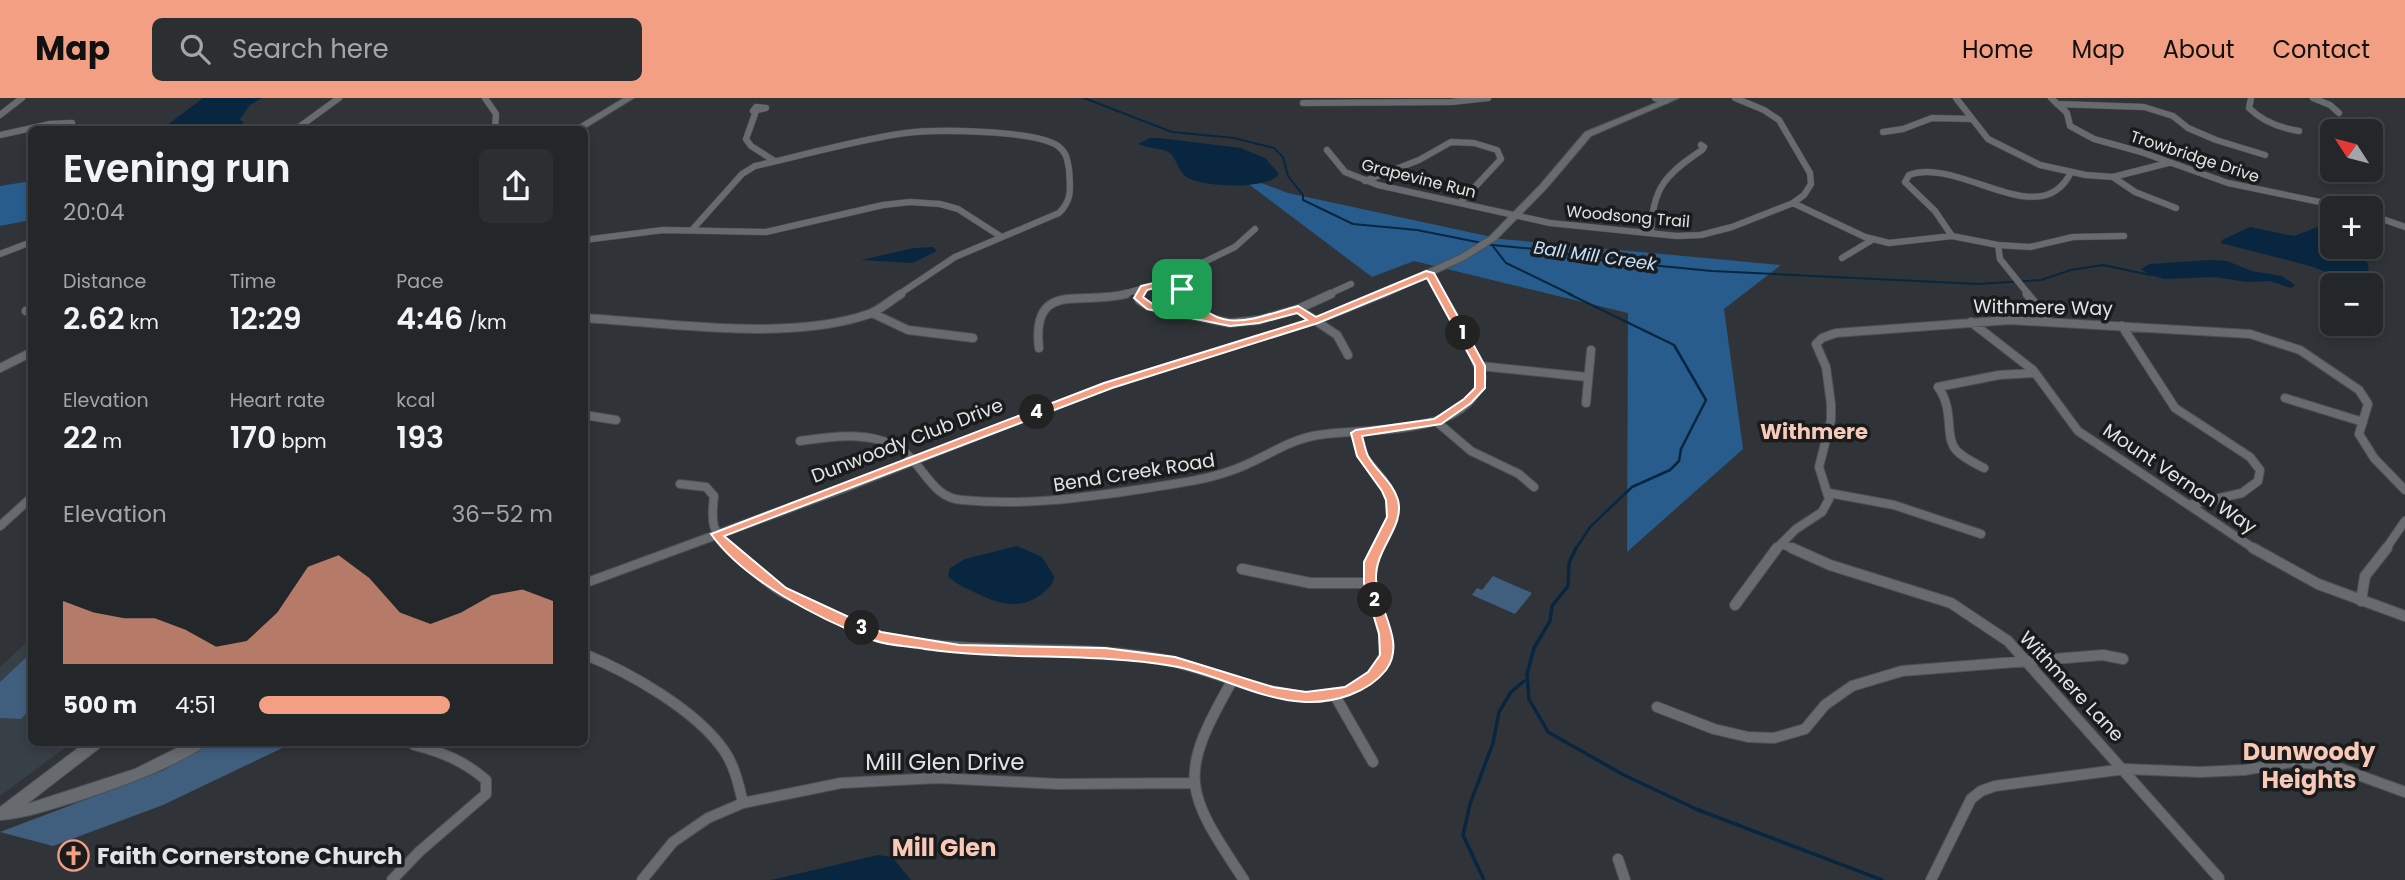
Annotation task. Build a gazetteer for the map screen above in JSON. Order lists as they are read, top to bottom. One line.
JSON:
{"streets":{"street":["Trowbridge Drive","Grapevine Run","Woodsong Trail","Withmere Way","Dunwoody Club Drive","Bend Creek Road","Mount Vernon Way","Withmere Lane","Mill Glen Drive"]},"crossings":[["Grapevine Run","Woodsong Trail"],["Grapevine Run","Dunwoody Club Drive"],["Woodsong Trail","Dunwoody Club Drive"],["Withmere Way","Mount Vernon Way"],["Dunwoody Club Drive","Bend Creek Road"]],"districts":["Withmere","Dunwoody Heights","Mill Glen"],"water":["Ball Mill Creek"],"places":{"church":["Faith Cornerstone Church"]},"north":"top left","page":{"header":"Map","search":"Search here","nav":["Home","Map","About","Contact"],"map_buttons":["+","−"],"heading":["Evening run","20:04"],"stats":[["Distance","2.62 km"],["Time","12:29"],["Pace","4:46 /km"],["Elevation","22 m"],["Heart rate","170 bpm"],["kcal","193"]],"pins":["1","4","2","3"],"chart":["Elevation","36–52 m"],"list":[{"name":"500 m","note":"4:51"}]}}
